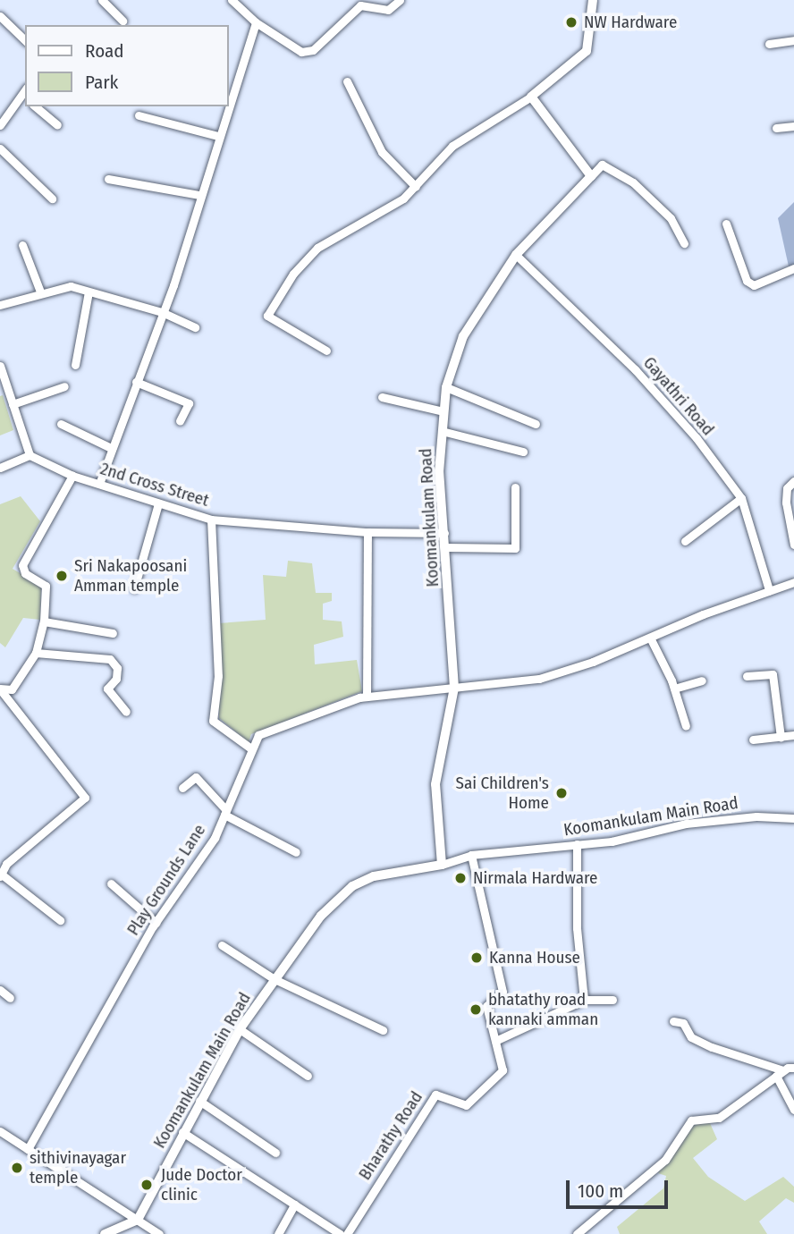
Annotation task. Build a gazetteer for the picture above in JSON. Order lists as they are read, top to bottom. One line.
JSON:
{"streets":{"street":["Gayathri Road","2nd Cross Street","Koomankulam Road","Koomankulam Main Road","Play Grounds Lane","Bharathy Road"]},"crossings":[["Gayathri Road","Koomankulam Road"],["Gayathri Road","Play Grounds Lane"],["2nd Cross Street","Koomankulam Road"],["Koomankulam Road","Koomankulam Main Road"],["Koomankulam Road","Play Grounds Lane"],["Koomankulam Main Road","Bharathy Road"]],"places":["NW Hardware","Sri Nakapoosani Amman temple","Sai Children's Home","Nirmala Hardware","Kanna House","bhatathy road kannaki amman","sithivinayagar temple","Jude Doctor clinic"],"legend":["Road","Park"],"scale_bar":"100 m"}
